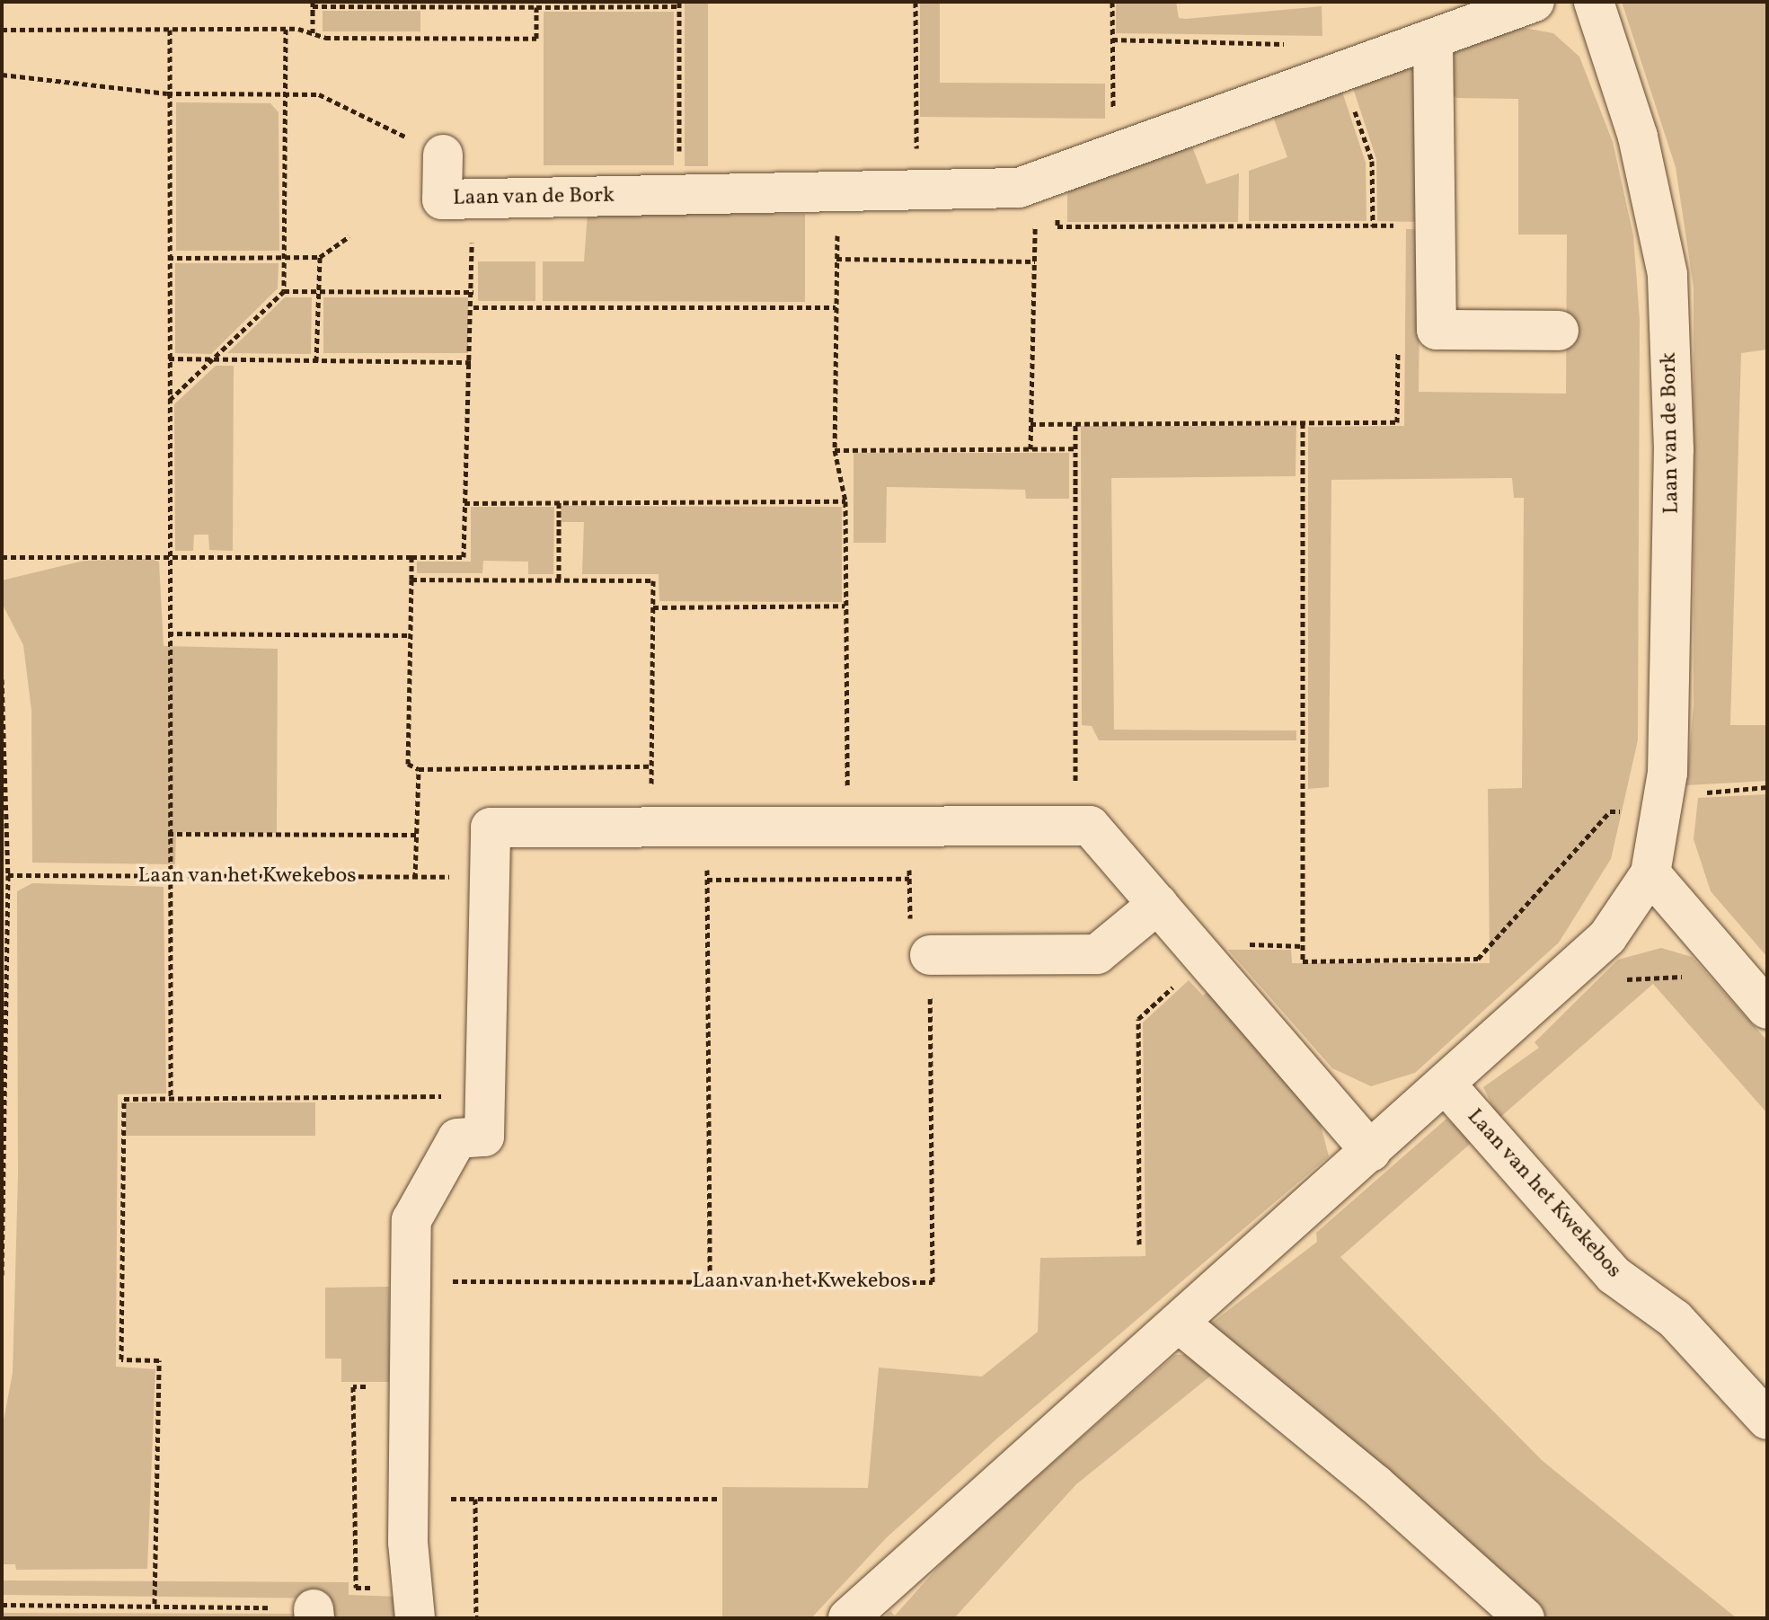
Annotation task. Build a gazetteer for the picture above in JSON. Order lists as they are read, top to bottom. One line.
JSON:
{"streets":{"street":["Laan van de Bork","Laan van het Kwekebos"]}}
